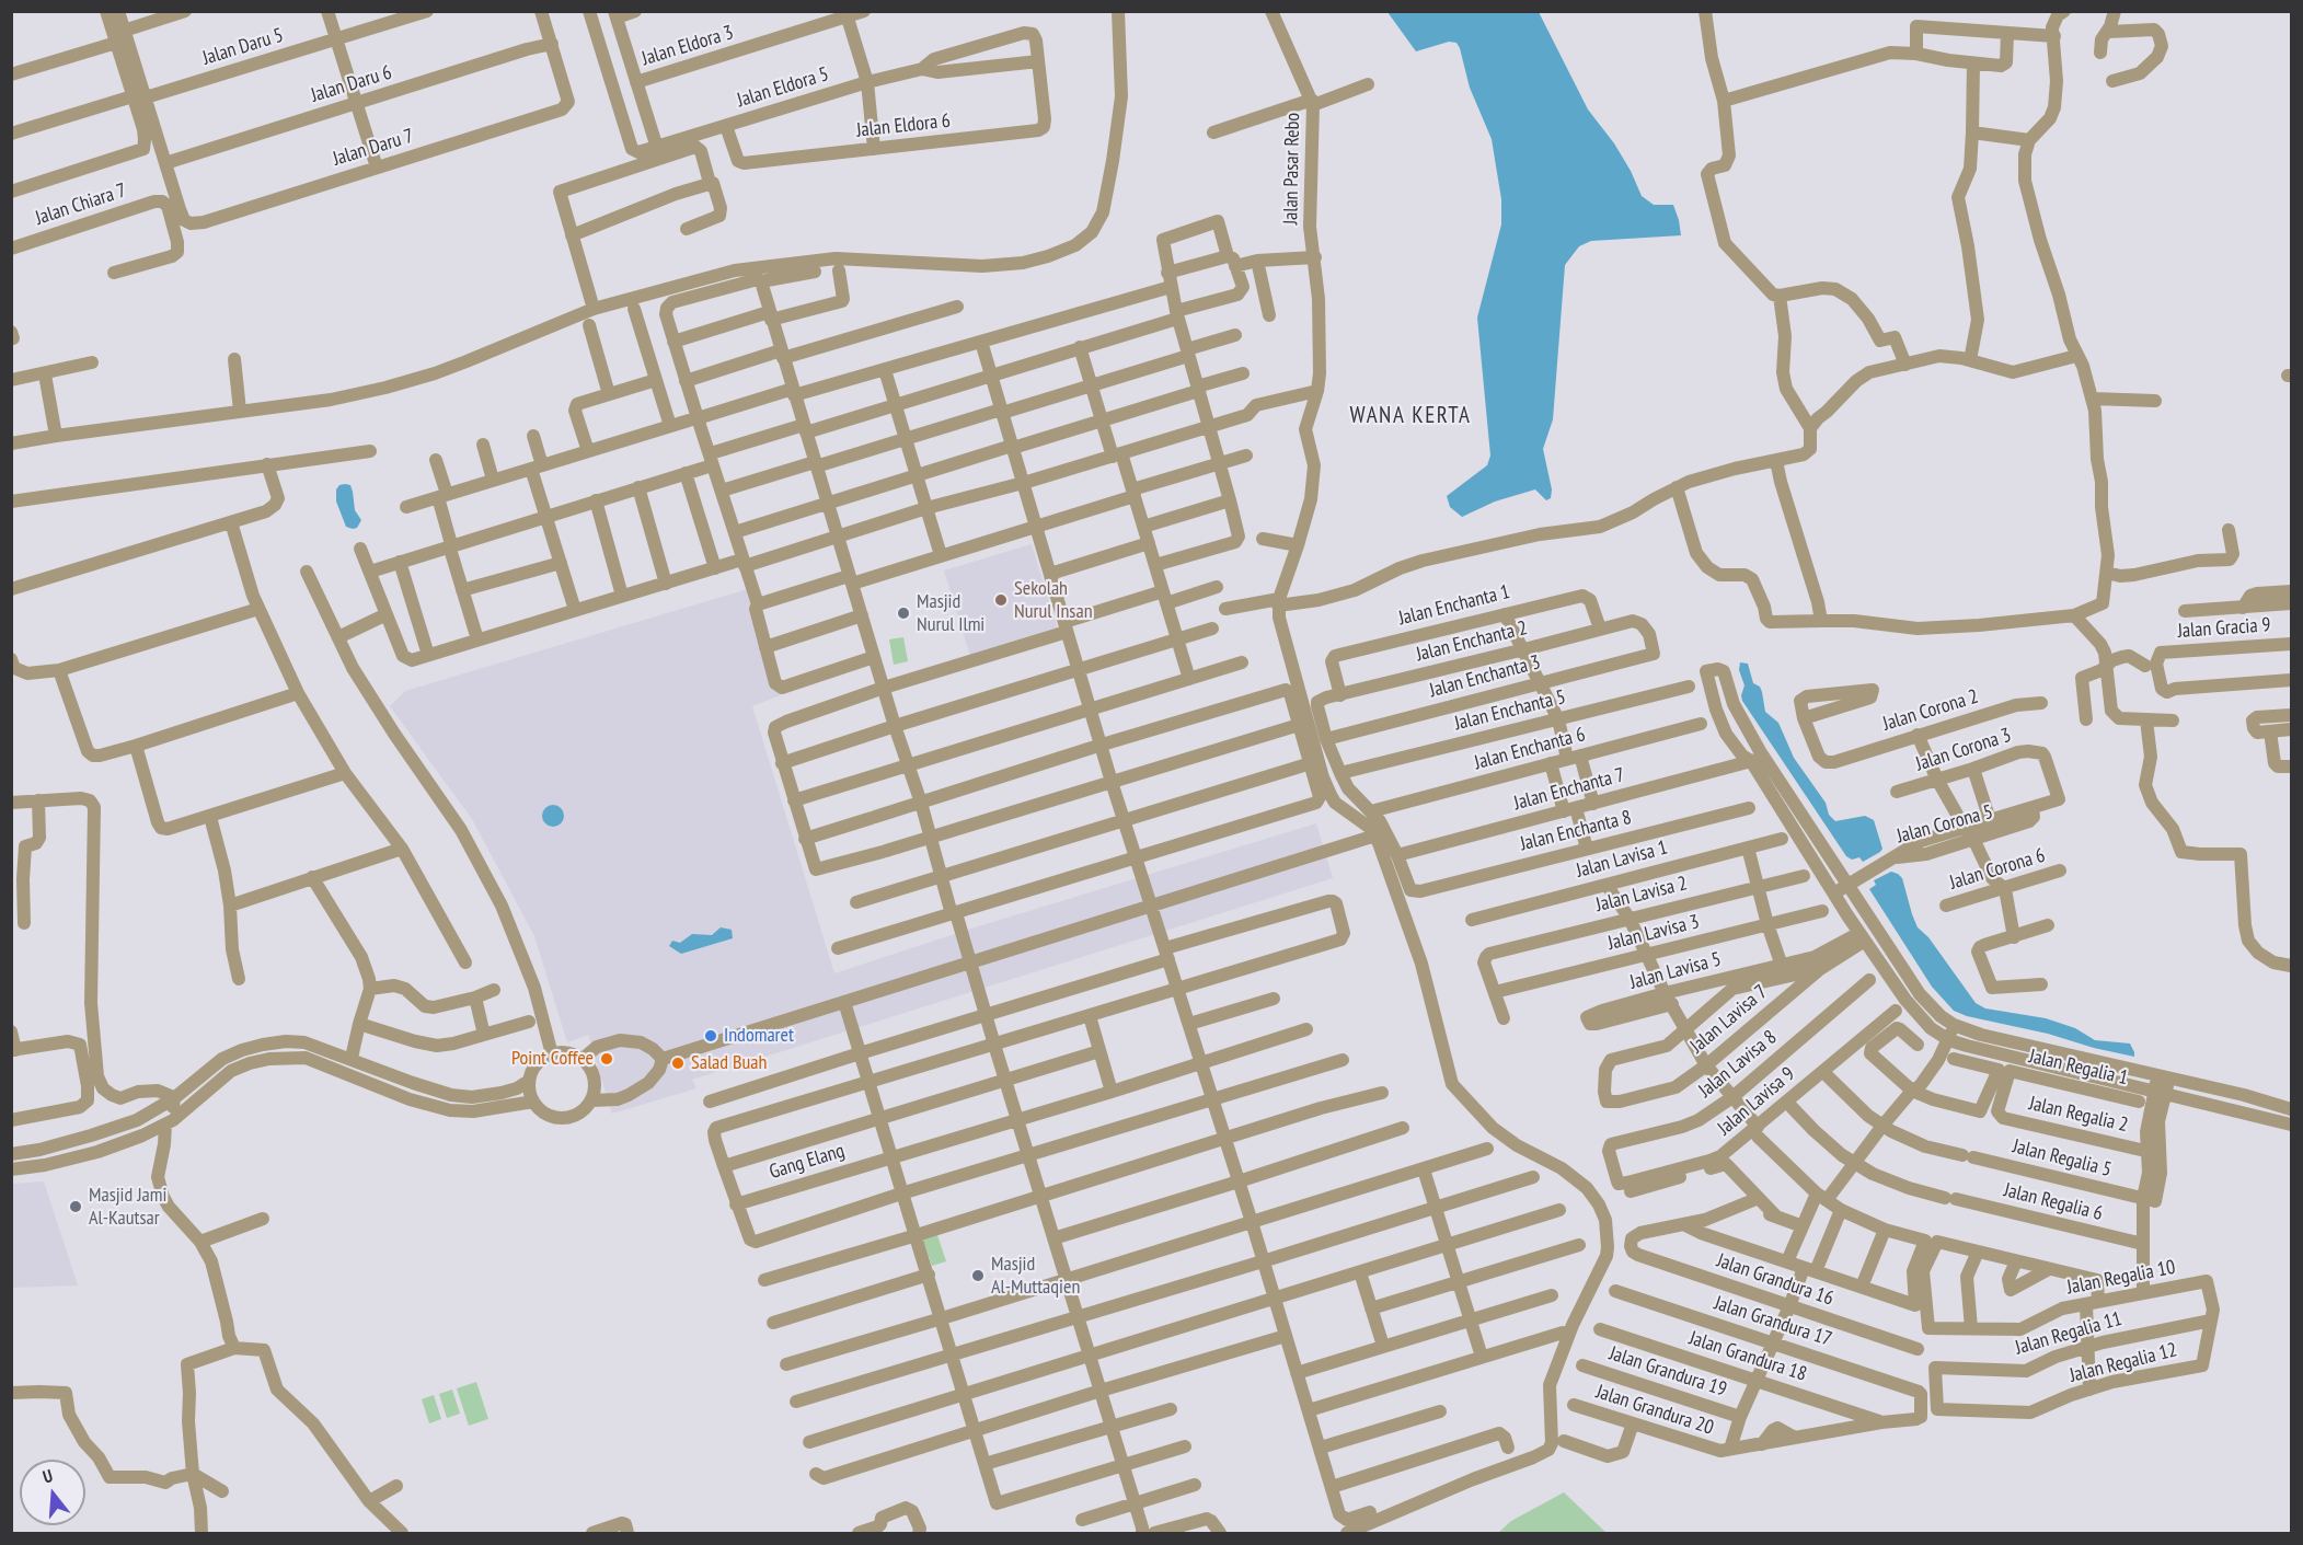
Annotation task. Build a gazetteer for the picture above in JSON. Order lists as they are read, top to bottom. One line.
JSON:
{"streets":{"street":["Jalan Eldora 3","Jalan Daru 5","Jalan Daru 6","Jalan Eldora 5","Jalan Eldora 6","Jalan Daru 7","Jalan Pasar Rebo","Jalan Chiara 7","Jalan Enchanta 1","Jalan Gracia 9","Jalan Enchanta 2","Jalan Enchanta 3","Jalan Enchanta 5","Jalan Corona 2","Jalan Enchanta 6","Jalan Corona 3","Jalan Enchanta 7","Jalan Corona 5","Jalan Enchanta 8","Jalan Lavisa 1","Jalan Corona 6","Jalan Lavisa 2","Jalan Lavisa 3","Jalan Lavisa 5","Jalan Lavisa 7","Jalan Lavisa 8","Jalan Regalia 1","Jalan Lavisa 9","Jalan Regalia 2","Jalan Regalia 5","Gang Elang","Jalan Regalia 6","Jalan Regalia 10","Jalan Grandura 16","Jalan Grandura 17","Jalan Regalia 11","Jalan Grandura 18","Jalan Regalia 12","Jalan Grandura 19","Jalan Grandura 20"]},"crossings":[["Jalan Daru 6","Jalan Daru 7"],["Jalan Eldora 5","Jalan Eldora 6"],["Jalan Enchanta 1","Jalan Enchanta 2"],["Jalan Enchanta 2","Jalan Enchanta 3"],["Jalan Corona 3","Jalan Corona 5"],["Jalan Enchanta 7","Jalan Enchanta 8"],["Jalan Lavisa 2","Jalan Lavisa 3"],["Jalan Lavisa 5","Jalan Lavisa 7"],["Jalan Lavisa 8","Jalan Lavisa 9"],["Jalan Regalia 1","Jalan Regalia 2"],["Jalan Regalia 10","Jalan Regalia 11"],["Jalan Regalia 10","Jalan Regalia 12"],["Jalan Grandura 17","Jalan Grandura 20"],["Jalan Regalia 11","Jalan Regalia 12"],["Jalan Grandura 18","Jalan Grandura 20"]],"districts":["WANA KERTA"],"places":["Sekolah Nurul Insan","Masjid Nurul Ilmi","Indomaret","Point Coffee","Salad Buah","Masjid Jami Al-Kautsar","Masjid Al-Muttaqien"],"north":"top"}
